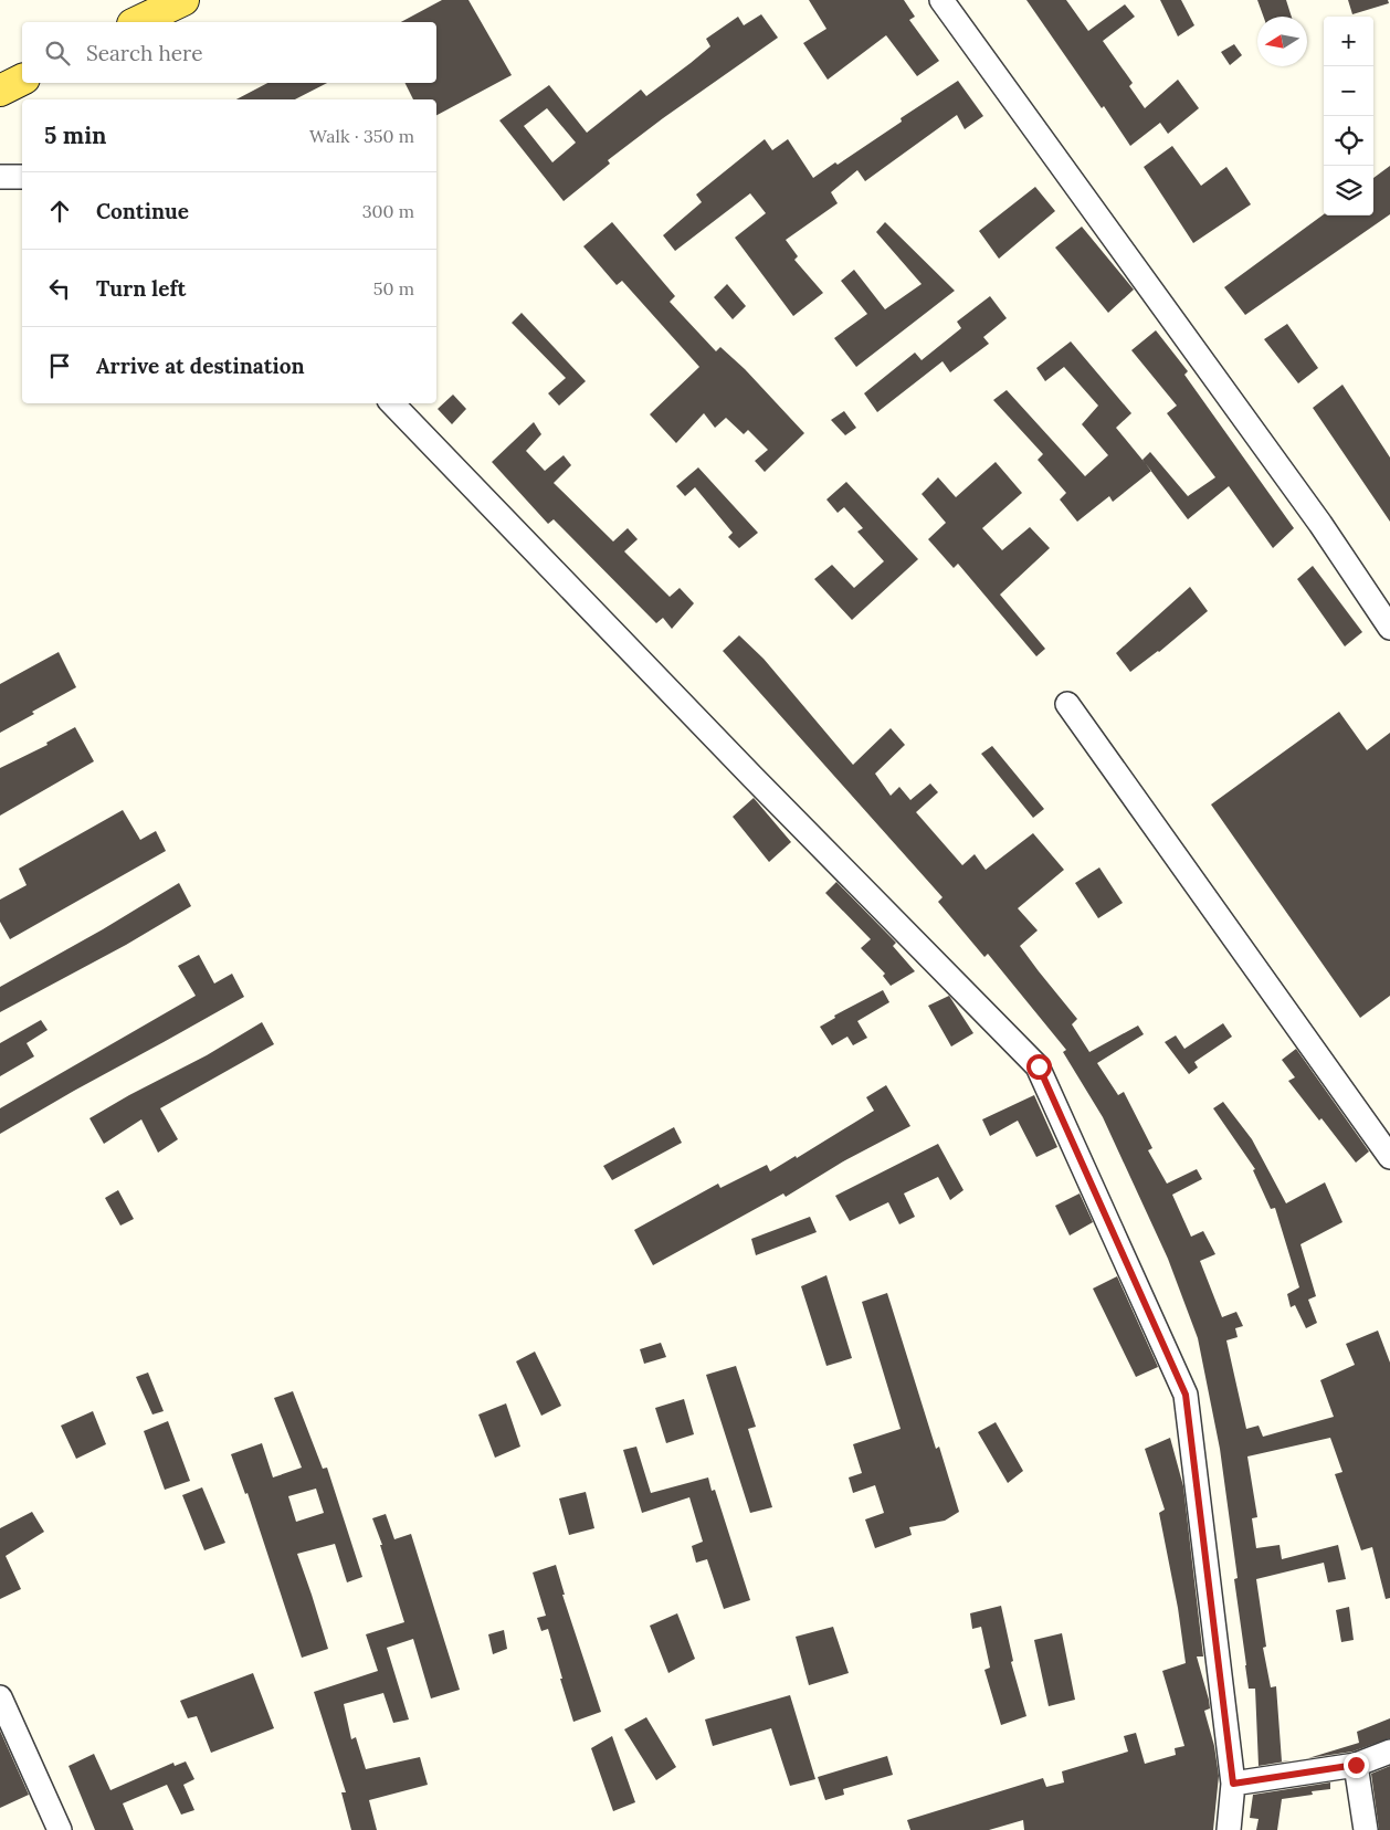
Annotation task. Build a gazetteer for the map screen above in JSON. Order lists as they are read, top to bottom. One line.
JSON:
{"north":"left","page":{"map_buttons":["+","−"],"search":"Search here","heading":["5 min","Walk · 350 m"],"list":[["Continue","300 m"],["Turn left","50 m"],"Arrive at destination"]}}
